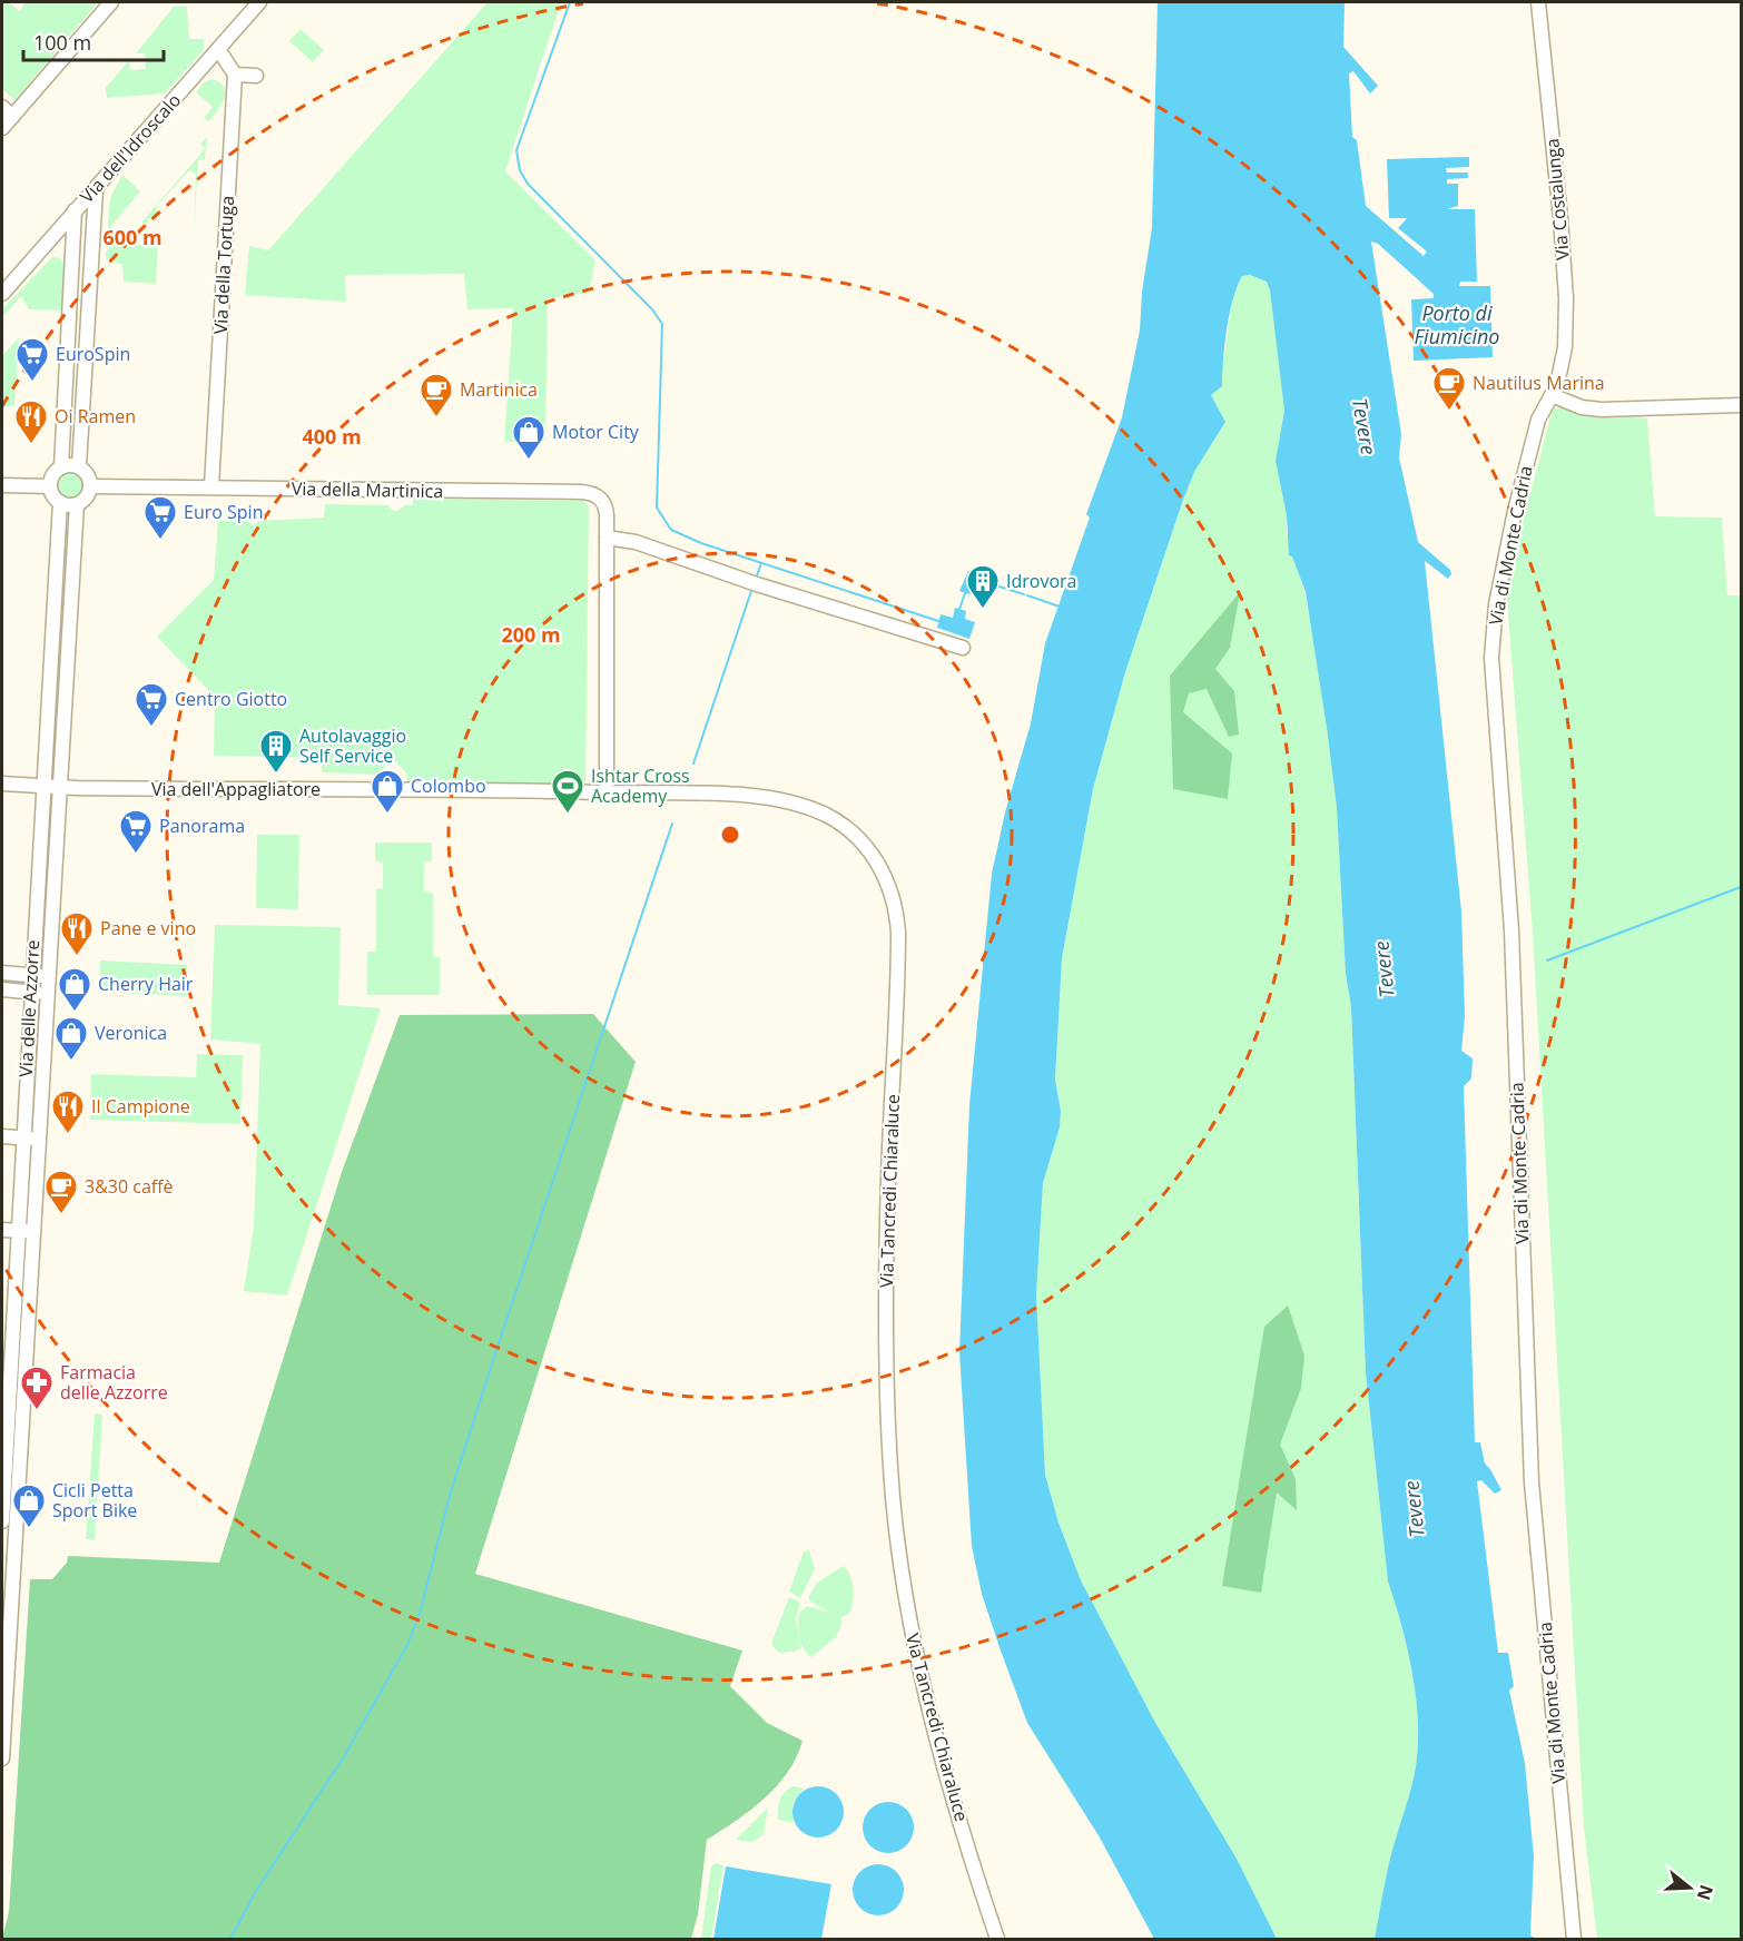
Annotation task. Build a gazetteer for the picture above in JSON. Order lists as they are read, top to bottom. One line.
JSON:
{"streets":{"street":["Via dell'Idroscalo","Via Costalunga","Via della Tortuga","Via della Martinica","Via di Monte Cadria","Via dell'Appagliatore","Via delle Azzorre","Via Tancredi Chiaraluce"]},"crossings":[["Via Costalunga","Via di Monte Cadria"],["Via della Tortuga","Via della Martinica"],["Via della Martinica","Via delle Azzorre"],["Via della Martinica","Via Tancredi Chiaraluce"],["Via dell'Appagliatore","Via delle Azzorre"],["Via dell'Appagliatore","Via Tancredi Chiaraluce"]],"water":["Porto di Fiumicino","Tevere"],"places":{"supermarket":["EuroSpin","Euro Spin","Centro Giotto","Panorama"],"cafe":["Nautilus Marina","Martinica","3&30 caffè"],"restaurant":["Oi Ramen","Pane e vino","Il Campione"],"shop":["Motor City","Colombo","Cherry Hair","Veronica","Cicli Petta Sport Bike"],"building":["Idrovora","Autolavaggio Self Service"],"sports":["Ishtar Cross Academy"],"pharmacy":["Farmacia delle Azzorre"]},"scale_bar":"100 m","north":"right","rings":["600 m","400 m","200 m"]}
